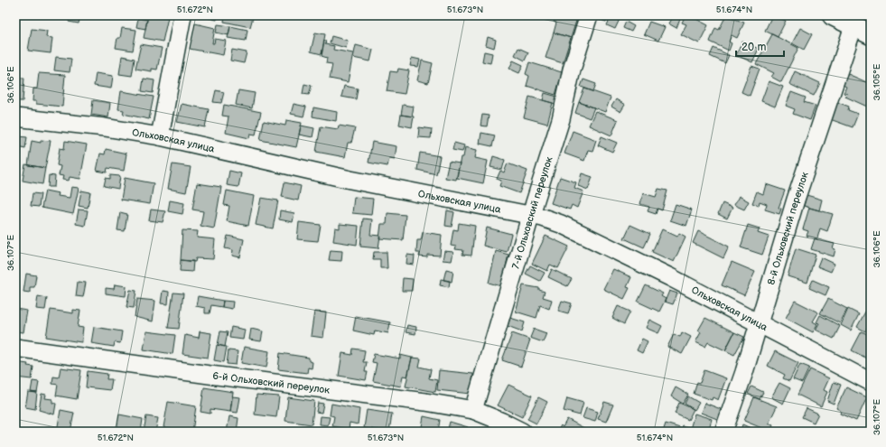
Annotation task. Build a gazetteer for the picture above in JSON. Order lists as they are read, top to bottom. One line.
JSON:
{"streets":{"street":["Ольховская улица","7-й Ольховский переулок","8-й Ольховский переулок","6-й Ольховский переулок"]},"crossings":[["Ольховская улица","7-й Ольховский переулок"],["Ольховская улица","8-й Ольховский переулок"],["7-й Ольховский переулок","6-й Ольховский переулок"]],"scale_bar":"20 m","coordinates":["51.672°N","51.673°N","51.674°N","36.105°E","36.106°E","36.107°E"]}
